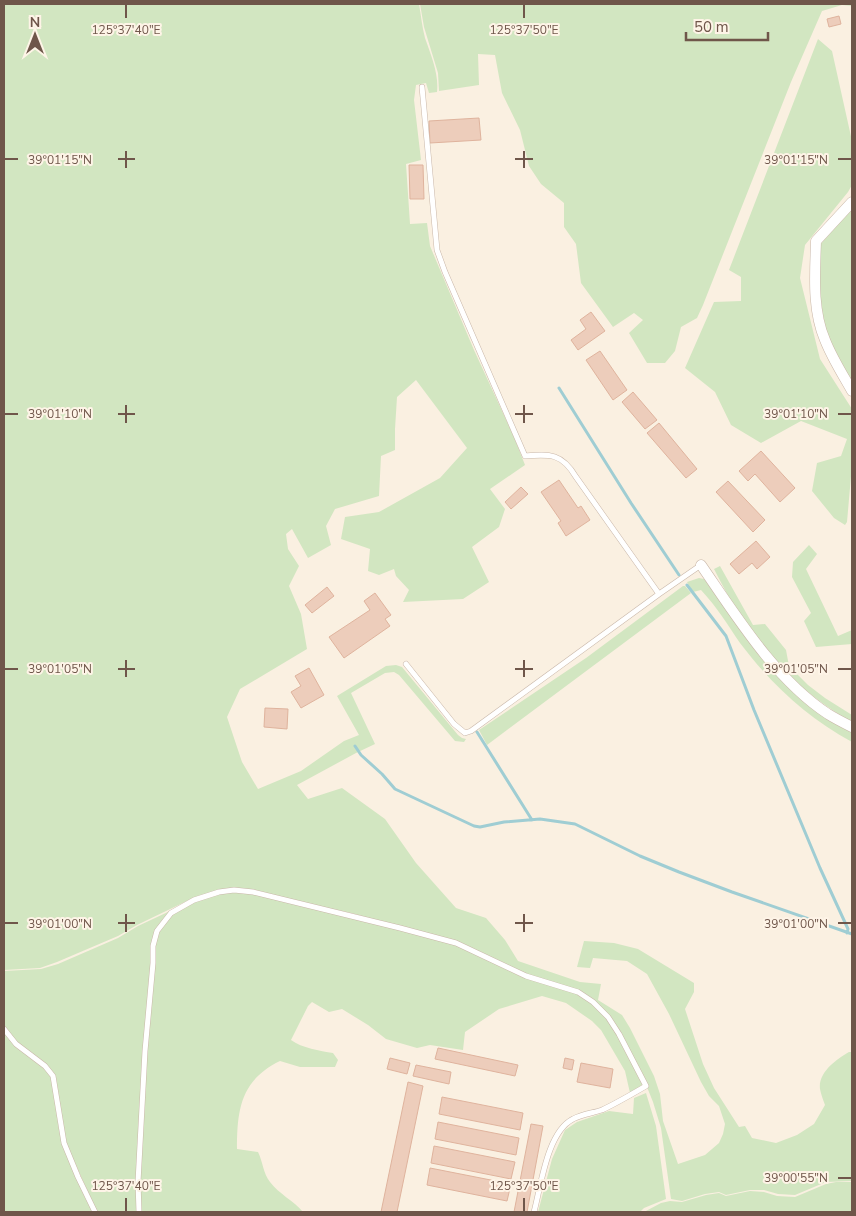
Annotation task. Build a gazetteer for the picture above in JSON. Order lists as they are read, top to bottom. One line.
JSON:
{"scale_bar":"50 m","north":"top","coordinates":["125°37'40\"E","125°37'50\"E","39°01'15\"N","39°01'10\"N","39°01'05\"N","39°01'00\"N","39°00'55\"N"]}
